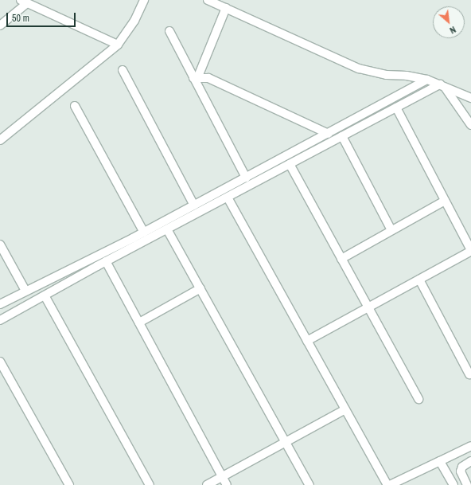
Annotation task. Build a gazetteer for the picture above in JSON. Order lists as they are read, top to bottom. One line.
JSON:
{"scale_bar":"50 m","north":"bottom right"}
